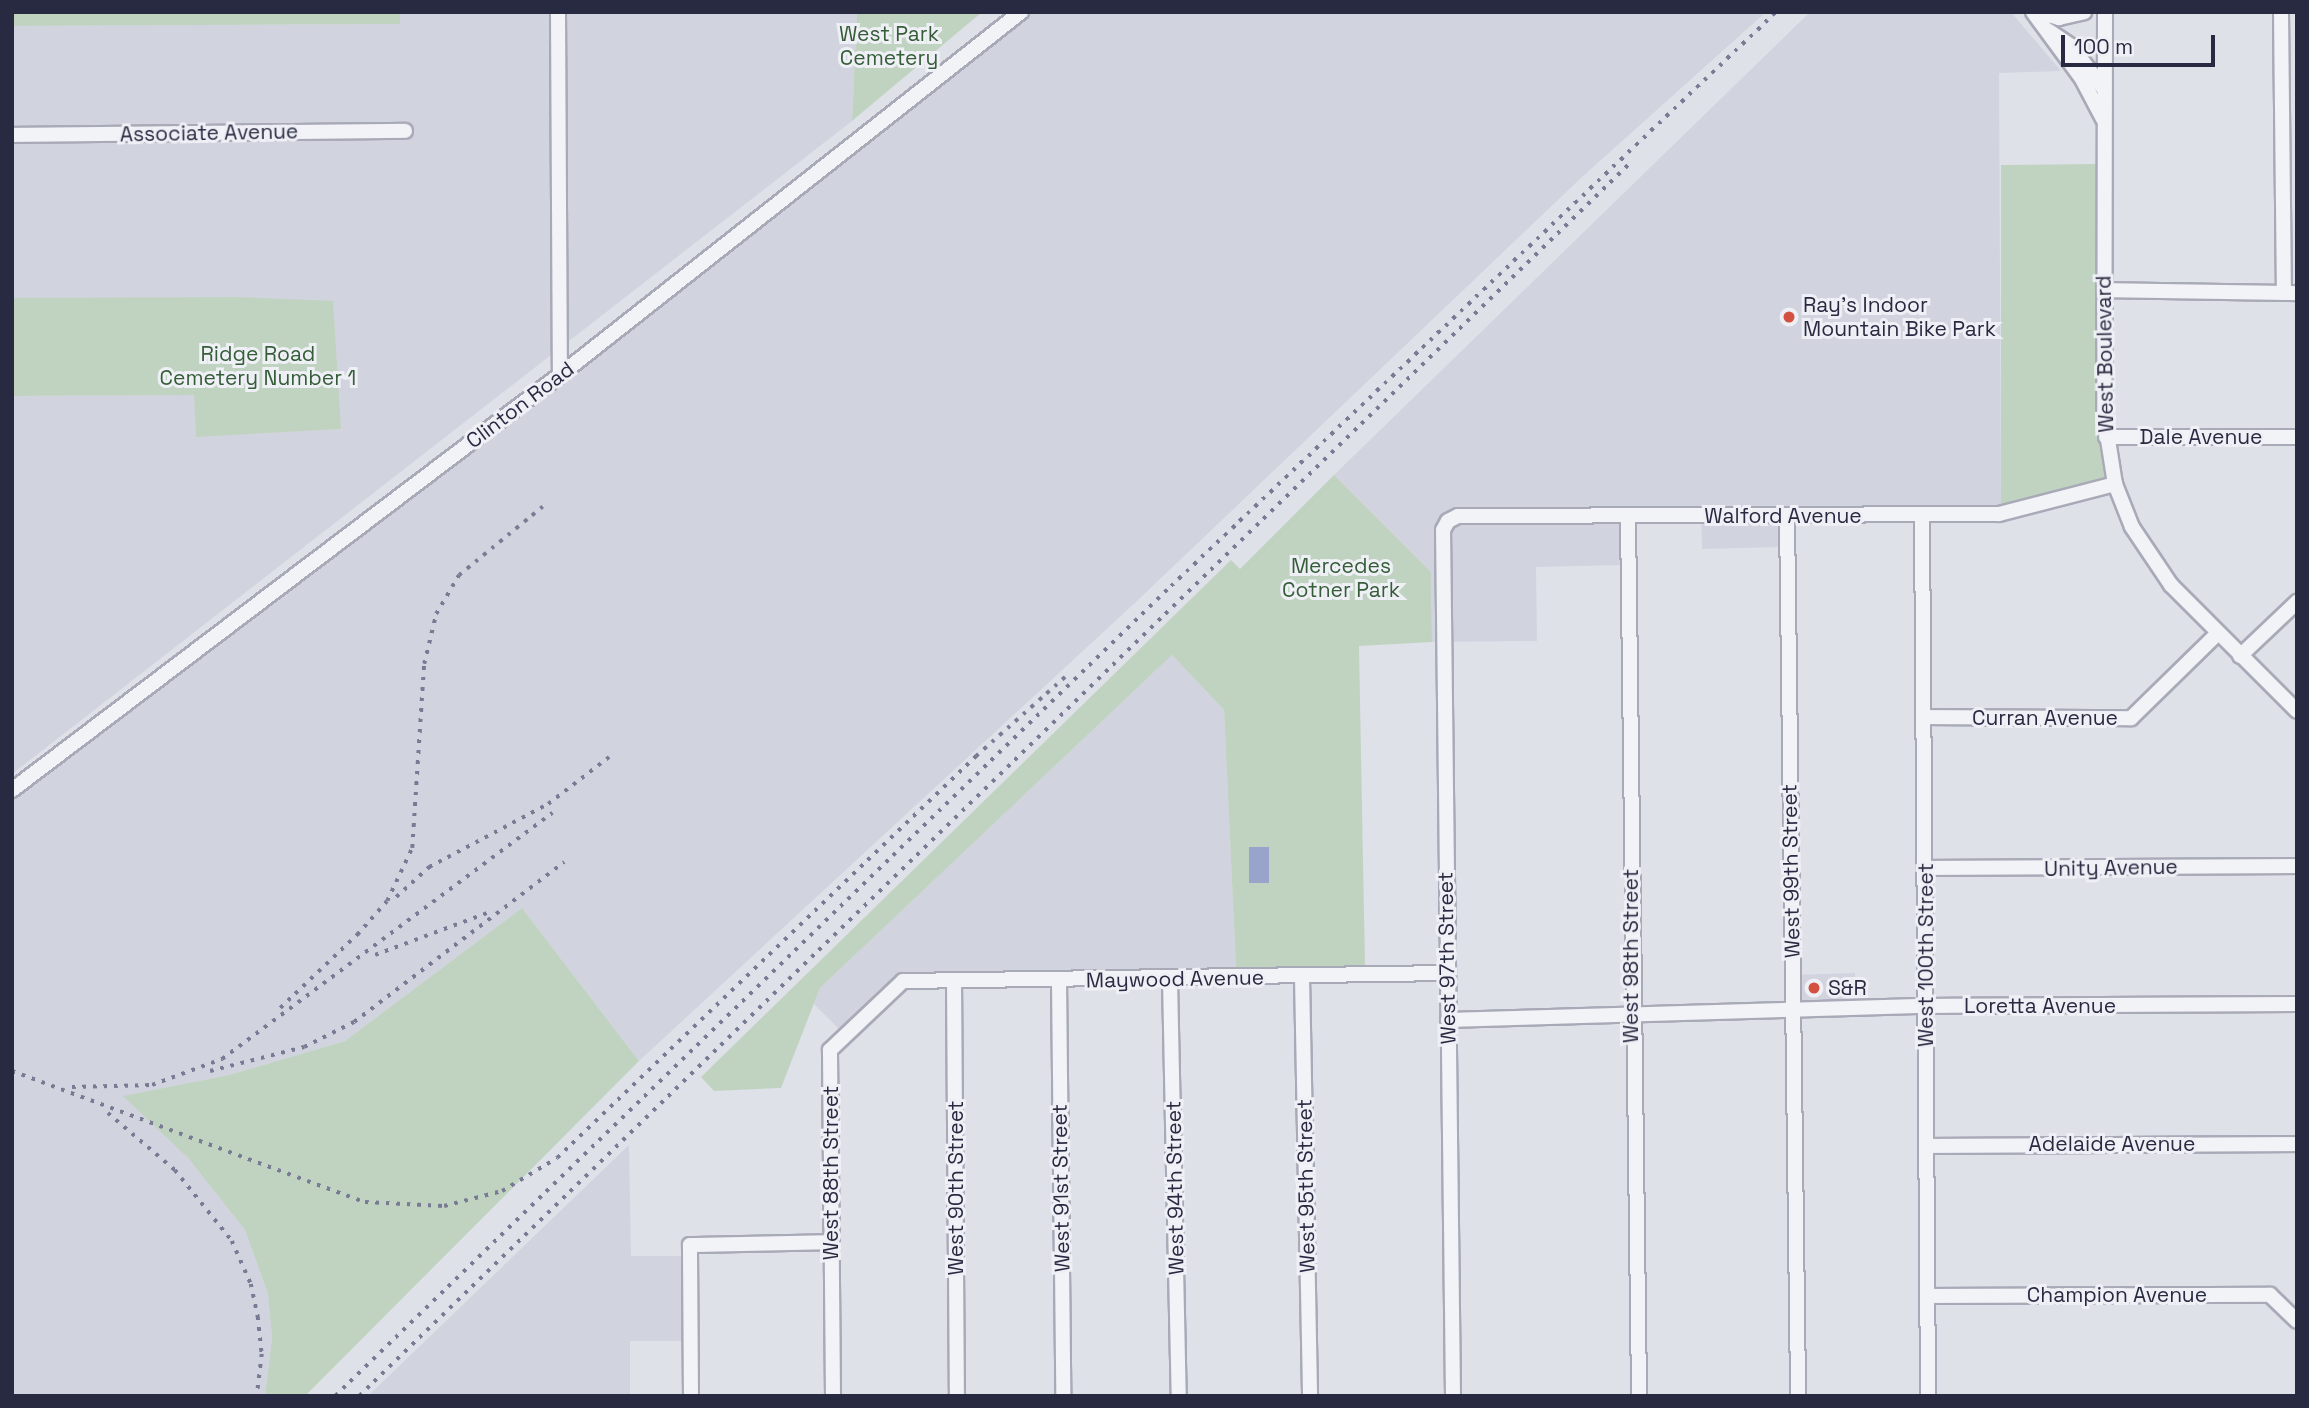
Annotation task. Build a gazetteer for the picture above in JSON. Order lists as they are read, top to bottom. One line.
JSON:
{"streets":{"street":["Associate Avenue","West Boulevard","Clinton Road","Dale Avenue","Walford Avenue","Curran Avenue","Unity Avenue","West 99th Street","West 100th Street","West 98th Street","West 97th Street","Maywood Avenue","Loretta Avenue","Adelaide Avenue","West 88th Street","West 95th Street","West 90th Street","West 91st Street","West 94th Street","Champion Avenue"]},"crossings":[["West Boulevard","Dale Avenue"],["West Boulevard","Walford Avenue"],["West Boulevard","Curran Avenue"],["Walford Avenue","West 99th Street"],["Walford Avenue","West 100th Street"],["Walford Avenue","West 98th Street"],["Walford Avenue","West 97th Street"],["Curran Avenue","West 100th Street"],["Unity Avenue","West 100th Street"],["West 99th Street","Loretta Avenue"],["West 100th Street","Loretta Avenue"],["West 100th Street","Adelaide Avenue"],["West 100th Street","Champion Avenue"],["West 98th Street","Loretta Avenue"],["West 97th Street","Maywood Avenue"],["West 97th Street","Loretta Avenue"],["Maywood Avenue","West 88th Street"],["Maywood Avenue","West 95th Street"],["Maywood Avenue","West 90th Street"],["Maywood Avenue","West 91st Street"],["Maywood Avenue","West 94th Street"]],"parks":["West Park Cemetery","Ridge Road Cemetery Number 1","Mercedes Cotner Park"],"places":["Ray's Indoor Mountain Bike Park","S&R"],"scale_bar":"100 m"}
